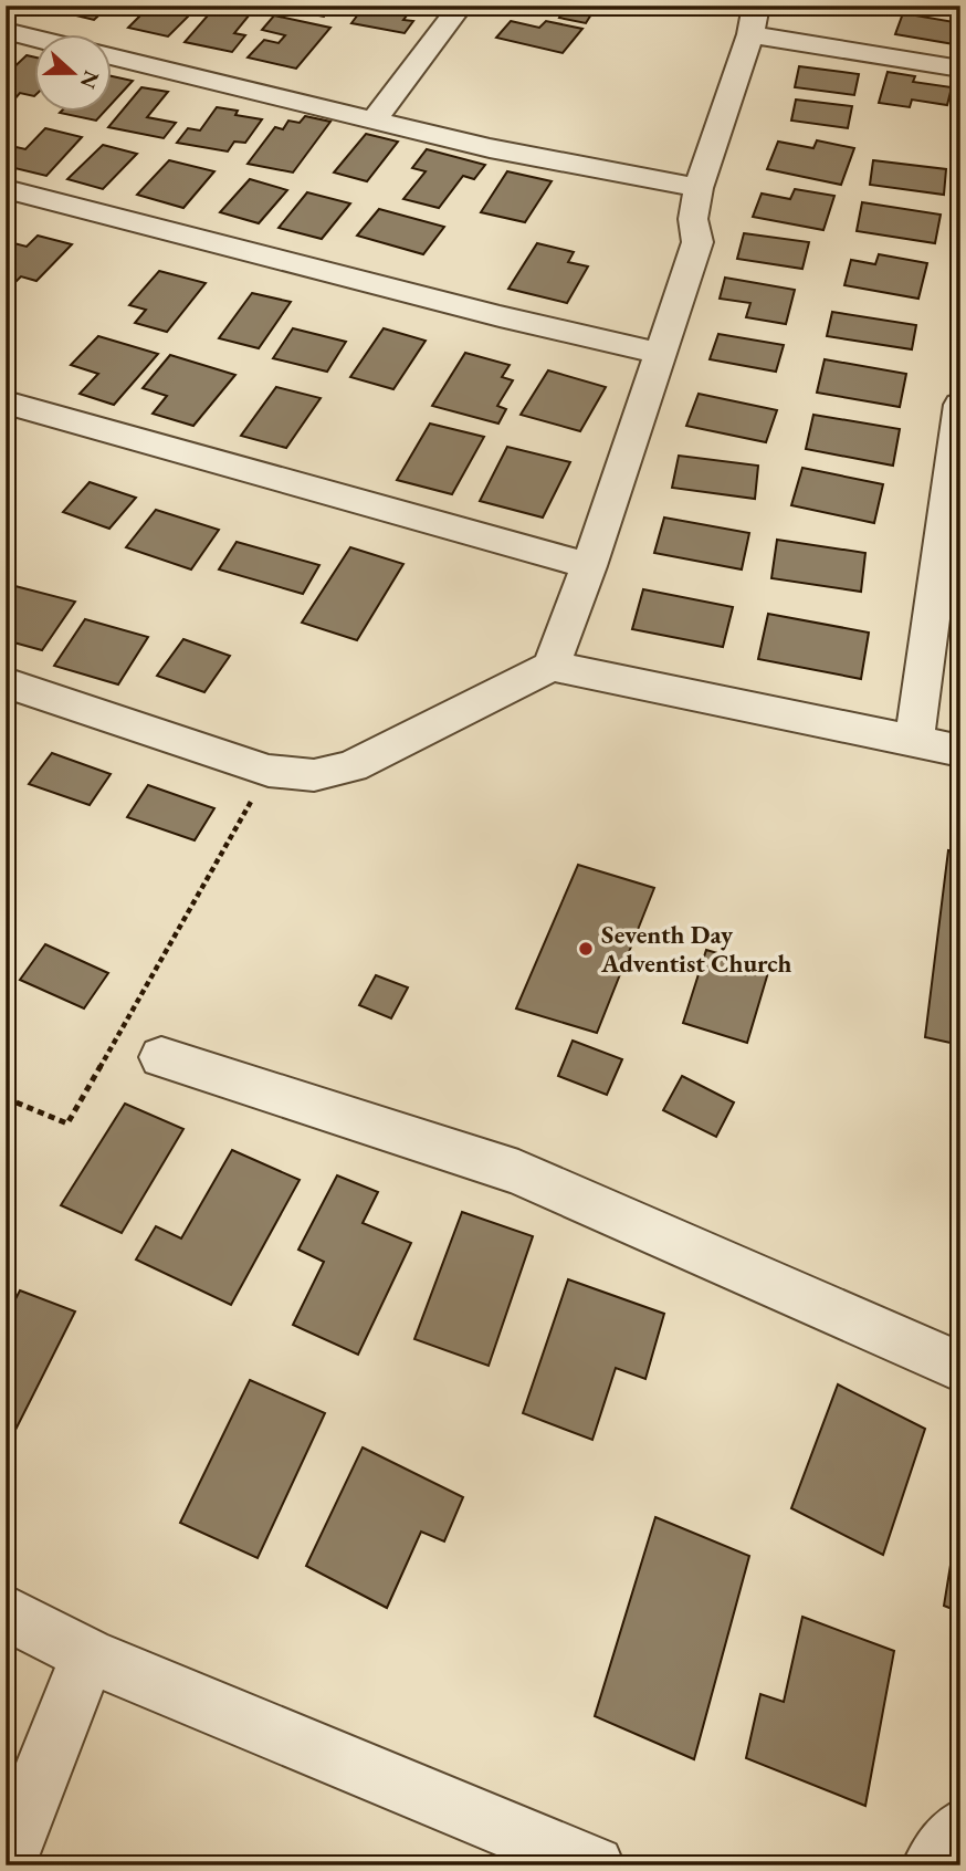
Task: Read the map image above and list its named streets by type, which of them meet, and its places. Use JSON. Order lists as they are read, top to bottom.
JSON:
{
  "places": ["Seventh Day Adventist Church"],
  "north": "right"
}
